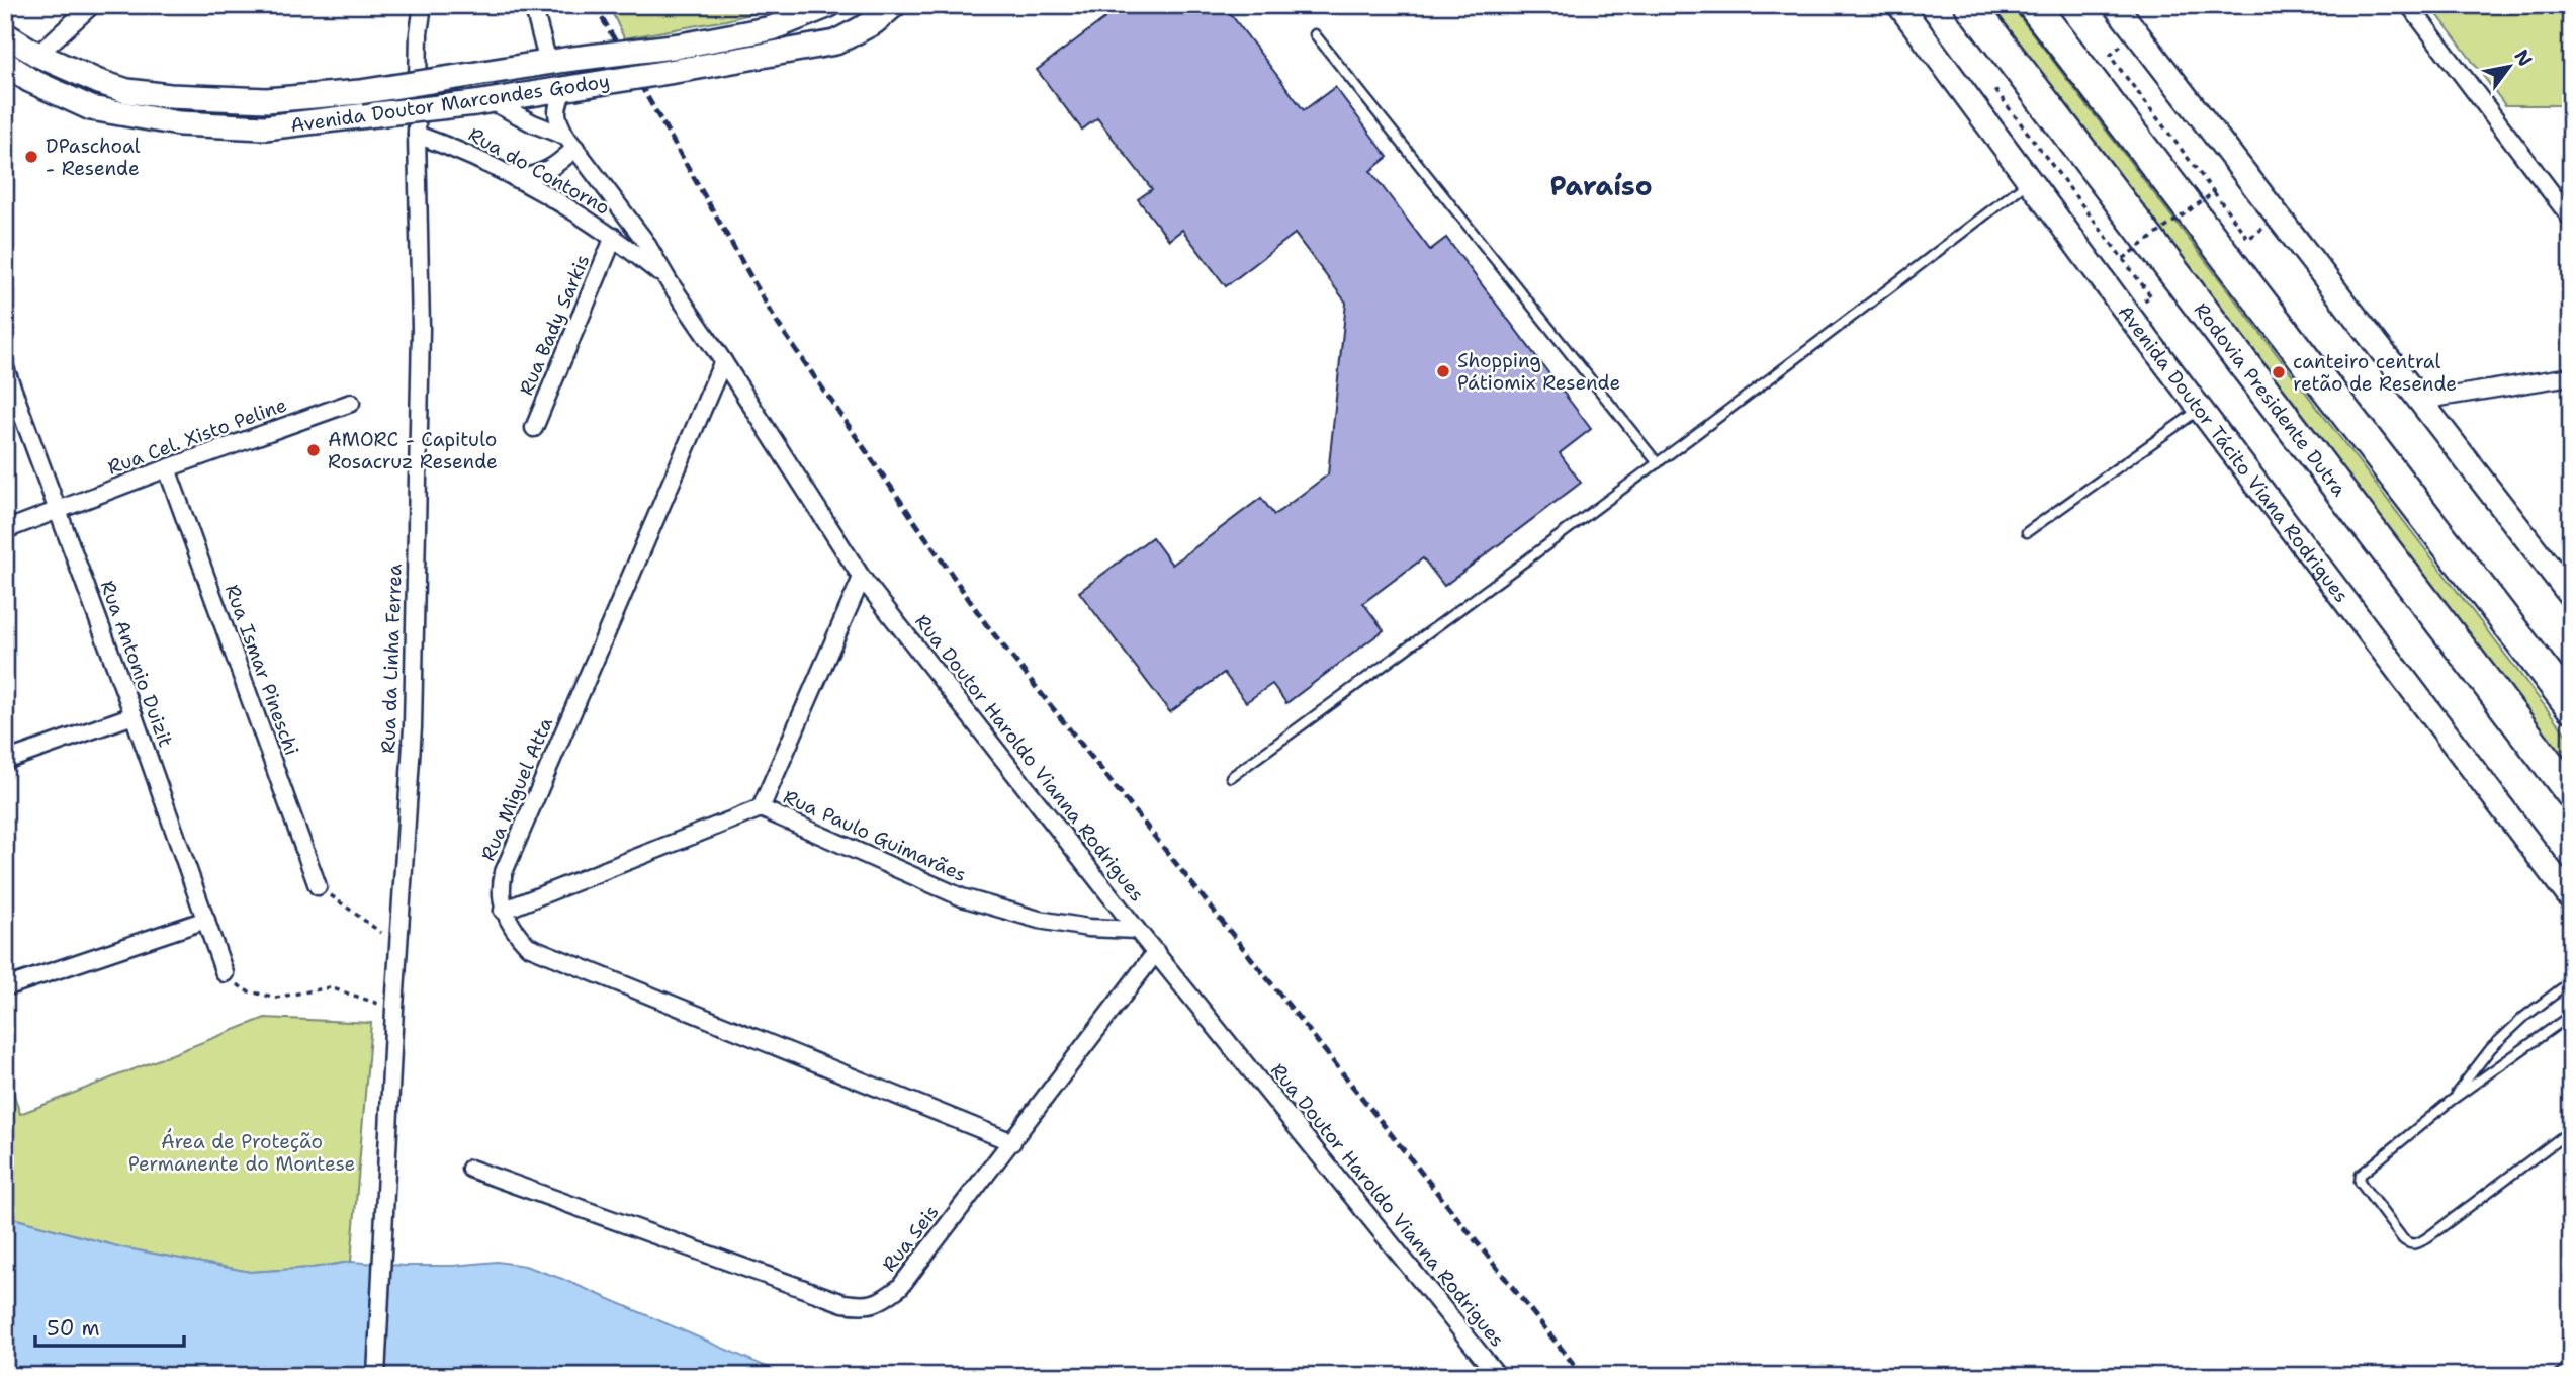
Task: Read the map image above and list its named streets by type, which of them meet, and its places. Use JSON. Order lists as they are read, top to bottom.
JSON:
{
  "streets": {
    "highway": ["Rodovia Presidente Dutra"],
    "main road": ["Avenida Doutor Marcondes Godoy", "Avenida Doutor Tácito Viana Rodrigues"],
    "street": [
      "Rua do Contorno",
      "Rua Bady Sarkis",
      "Rua Cel. Xisto Peline",
      "Rua da Linha Ferrea",
      "Rua Antonio Duizit",
      "Rua Ismar Pineschi",
      "Rua Doutor Haroldo Vianna Rodrigues",
      "Rua Miguel Atta",
      "Rua Paulo Guimarães",
      "Rua Seis"
    ]
  },
  "crossings": [
    ["Rua do Contorno", "Rua Bady Sarkis"],
    ["Rua do Contorno", "Rua da Linha Ferrea"],
    ["Rua do Contorno", "Rua Doutor Haroldo Vianna Rodrigues"],
    ["Rua Cel. Xisto Peline", "Rua Antonio Duizit"],
    ["Rua Cel. Xisto Peline", "Rua Ismar Pineschi"],
    ["Rua Doutor Haroldo Vianna Rodrigues", "Rua Miguel Atta"],
    ["Rua Doutor Haroldo Vianna Rodrigues", "Rua Paulo Guimarães"],
    ["Rua Doutor Haroldo Vianna Rodrigues", "Rua Seis"]
  ],
  "districts": ["Paraíso"],
  "parks": ["Área de Proteção Permanente do Montese"],
  "places": [
    "DPaschoal - Resende",
    "Shopping Pátiomix Resende",
    "canteiro central retão de Resende",
    "AMORC - Capitulo Rosacruz Resende"
  ],
  "scale_bar": "50 m",
  "north": "top right"
}
